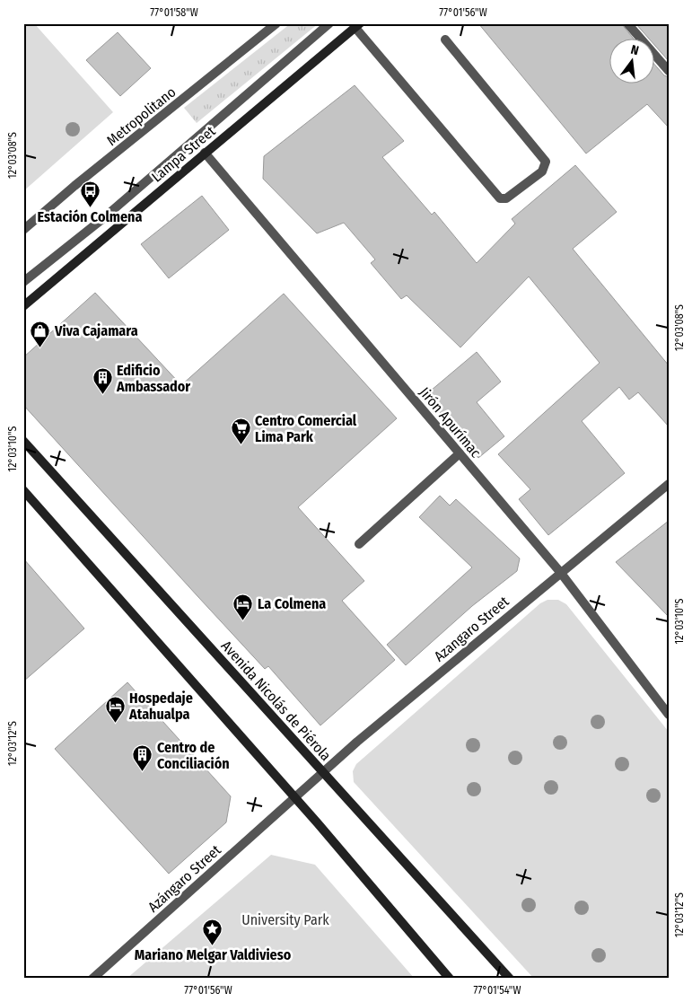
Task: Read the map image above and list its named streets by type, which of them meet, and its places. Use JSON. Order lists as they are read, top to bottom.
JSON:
{
  "streets": {
    "main road": ["Lampa Street", "Avenida Nicolás de Piérola"],
    "street": [
      "Metropolitano",
      "Jirón Apurímac",
      "Azangaro Street",
      "Azángaro Street"
    ]
  },
  "crossings": [
    ["Lampa Street", "Jirón Apurímac"],
    ["Jirón Apurímac", "Azangaro Street"],
    ["Azangaro Street", "Avenida Nicolás de Piérola"],
    ["Azangaro Street", "Azángaro Street"]
  ],
  "parks": ["University Park"],
  "places": {
    "bus stop": ["Estación Colmena"],
    "shop": ["Viva Cajamara"],
    "building": ["Edificio Ambassador", "Centro de Conciliación"],
    "supermarket": ["Centro Comercial Lima Park"],
    "hotel": ["La Colmena", "Hospedaje Atahualpa"],
    "place": ["Mariano Melgar Valdivieso"]
  },
  "north": "top",
  "coordinates": [
    "77°01'58\"W",
    "77°01'56\"W",
    "12°03'08\"S",
    "12°03'10\"S",
    "12°03'12\"S",
    "77°01'54\"W"
  ]
}
